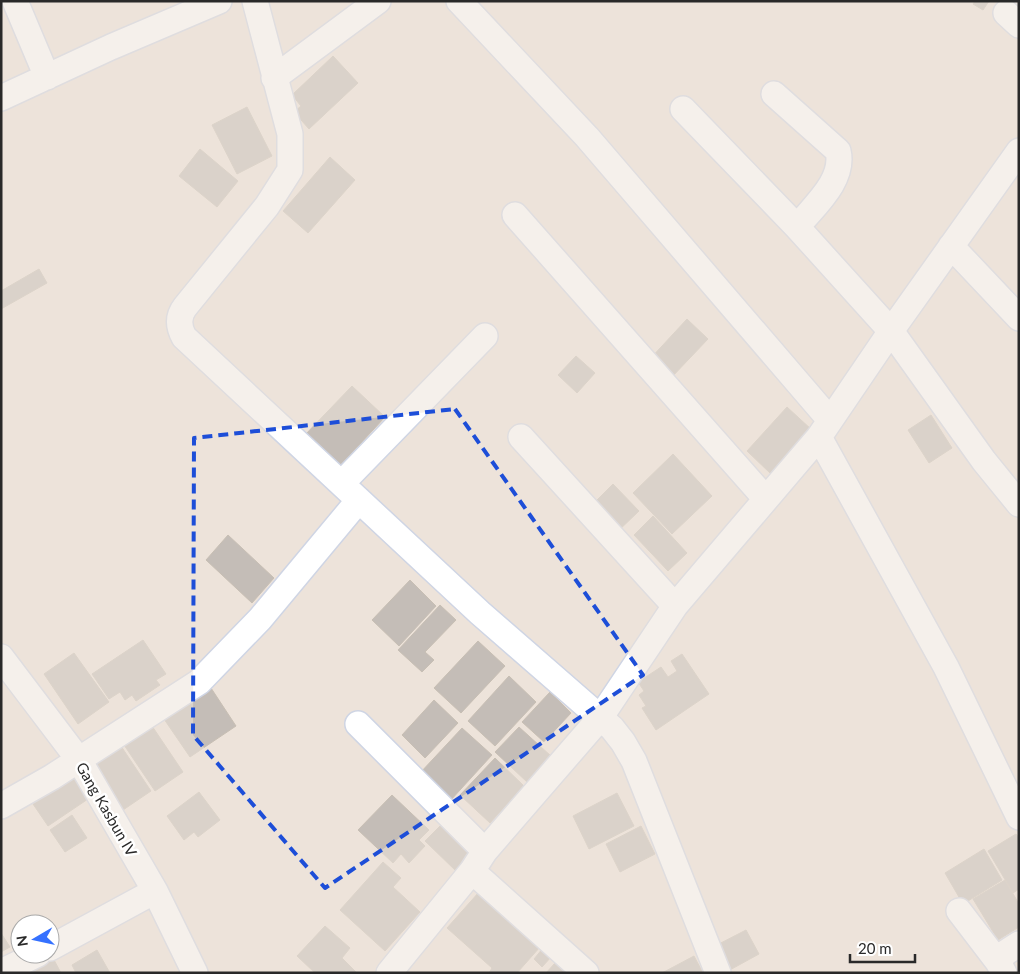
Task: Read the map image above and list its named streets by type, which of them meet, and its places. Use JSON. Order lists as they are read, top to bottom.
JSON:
{
  "streets": {
    "street": ["Gang Kasbun IV"]
  },
  "scale_bar": "20 m",
  "north": "left"
}
